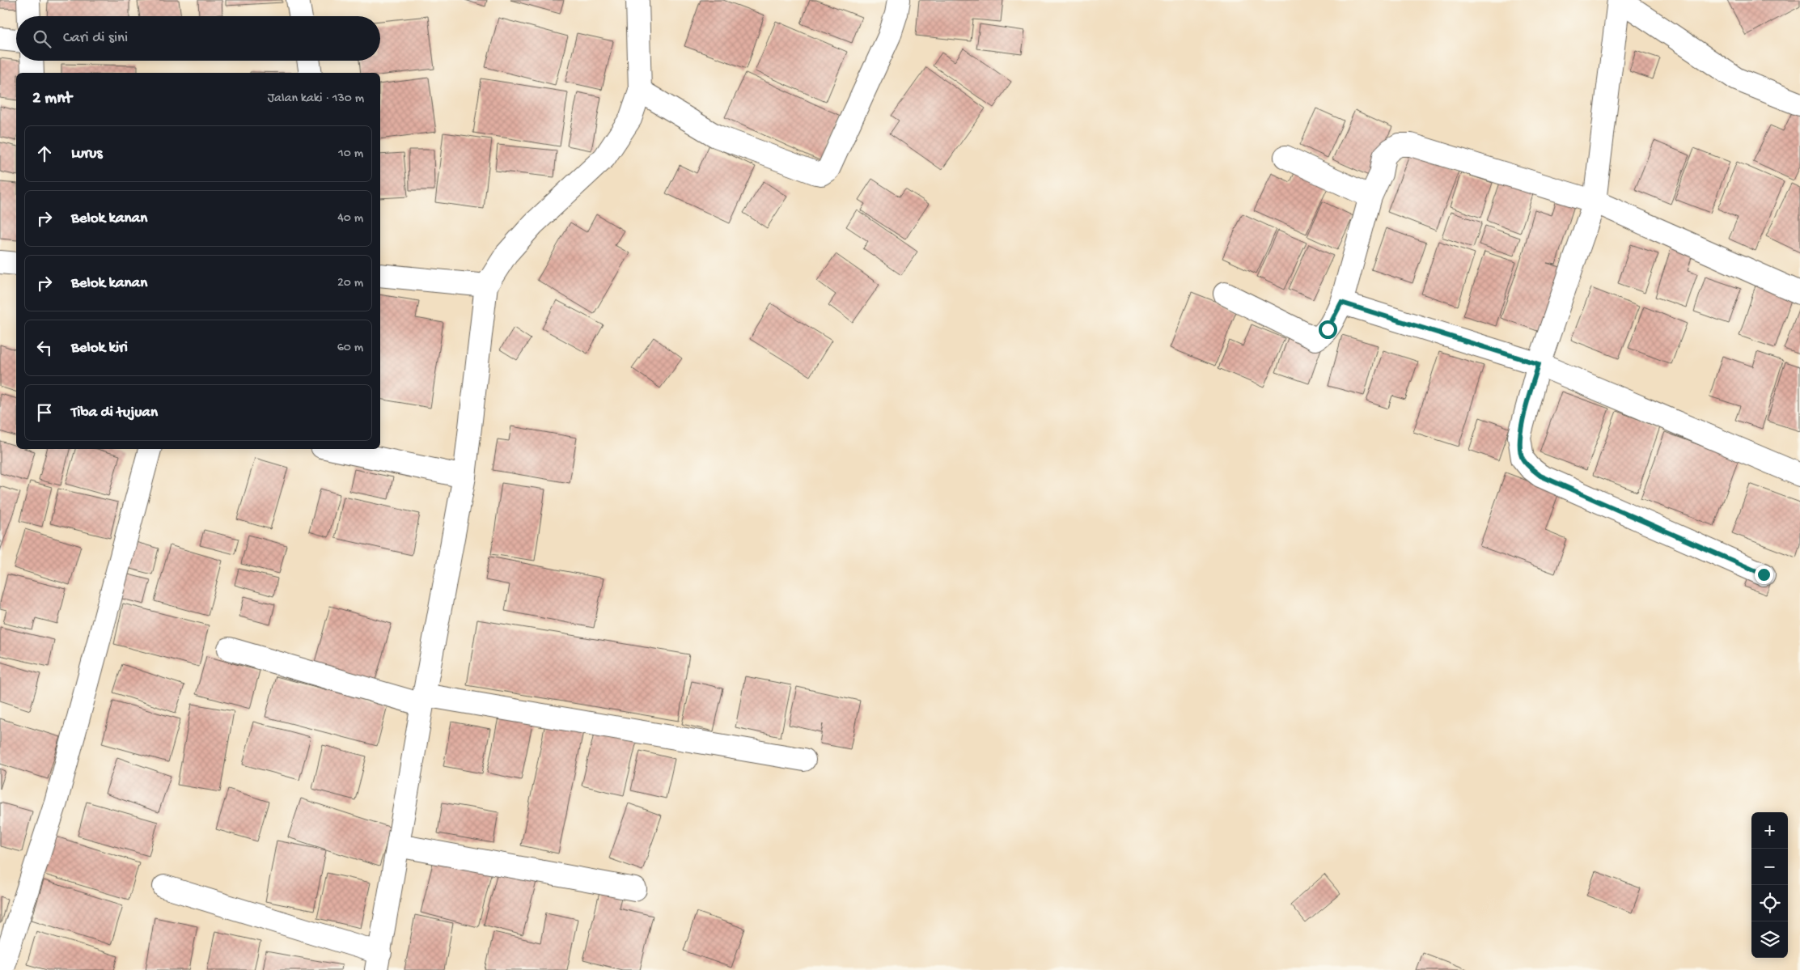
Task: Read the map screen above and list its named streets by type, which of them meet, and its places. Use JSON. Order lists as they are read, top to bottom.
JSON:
{
  "page": {
    "search": "Cari di sini",
    "heading": ["2 mnt", "Jalan kaki · 130 m"],
    "list": [
      ["Lurus", "10 m"],
      ["Belok kanan", "40 m"],
      ["Belok kanan", "20 m"],
      ["Belok kiri", "60 m"],
      "Tiba di tujuan"
    ],
    "map_buttons": ["+", "−"]
  }
}
